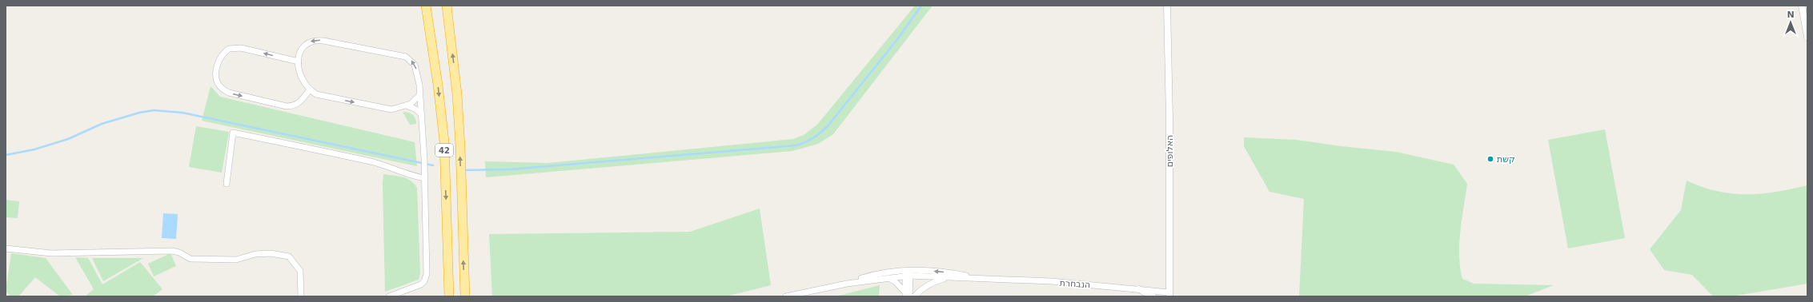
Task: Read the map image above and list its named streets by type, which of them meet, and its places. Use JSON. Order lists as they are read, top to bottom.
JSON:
{
  "streets": {
    "highway": ["42"],
    "street": ["האלופים", "הנבחרת"]
  },
  "crossings": [
    ["האלופים", "הנבחרת"]
  ],
  "places": ["קשת"],
  "north": "top"
}
